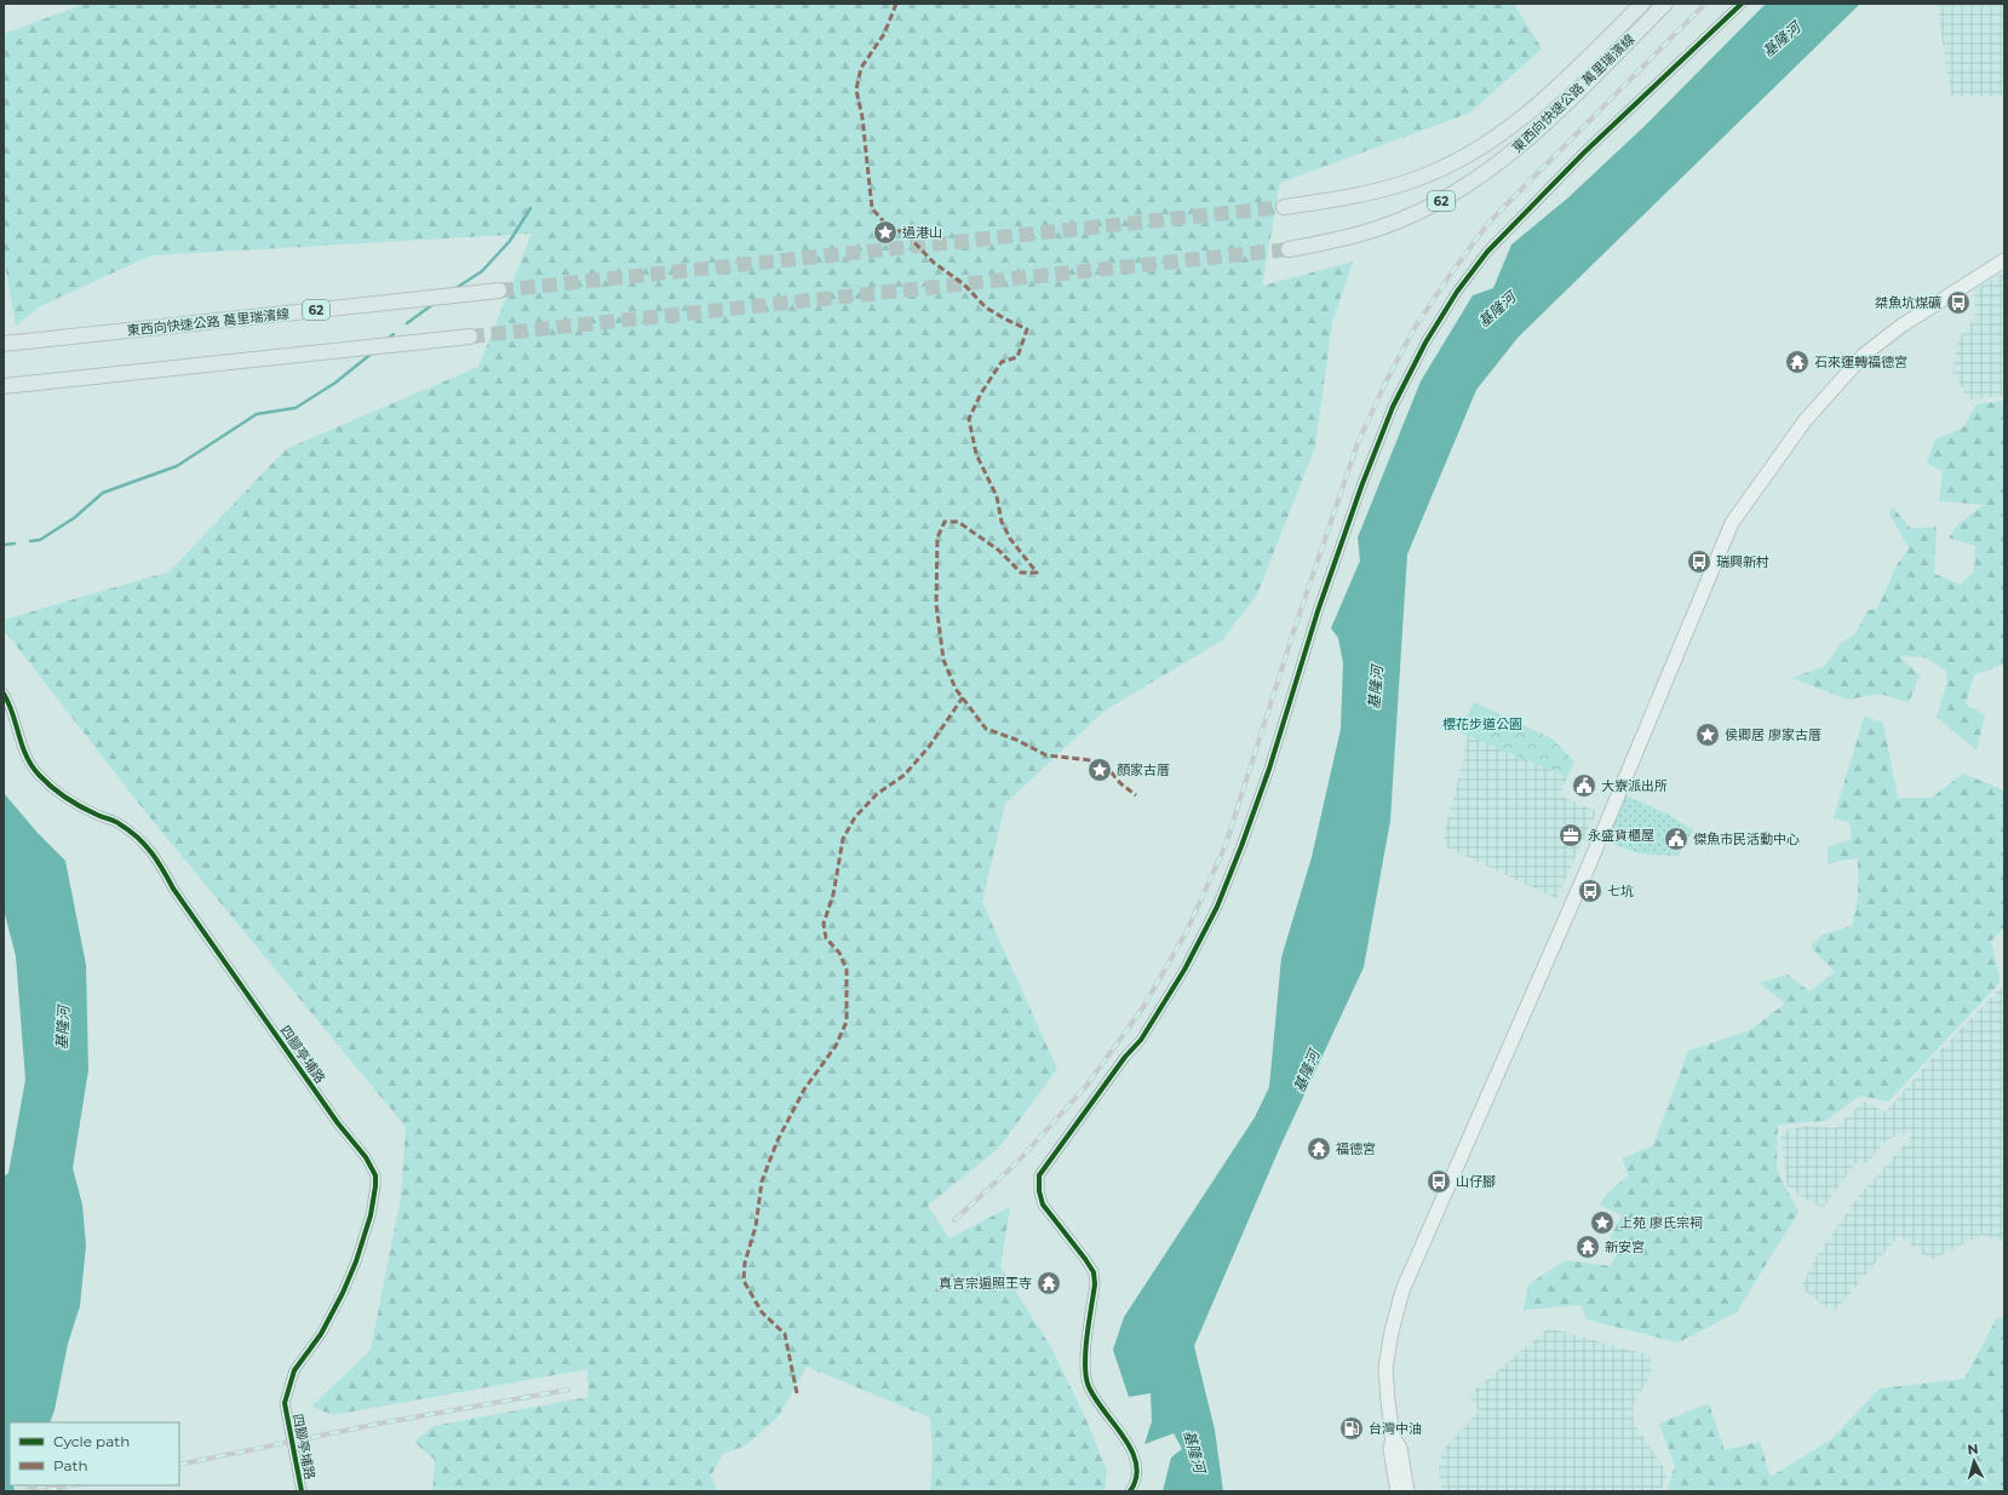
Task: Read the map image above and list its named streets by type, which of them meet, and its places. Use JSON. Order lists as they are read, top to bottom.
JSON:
{
  "streets": {
    "highway": ["東西向快速公路 萬里瑞濱線", "62"],
    "street": ["四腳亭埔路"]
  },
  "water": ["基隆河"],
  "parks": ["櫻花步道公園"],
  "places": {
    "place": [
      "過港山",
      "侯卿居 廖家古厝",
      "顏家古厝",
      "上苑 廖氏宗祠"
    ],
    "bus stop": [
      "桀魚坑煤礦",
      "瑞興新村",
      "七坑",
      "山仔腳"
    ],
    "temple": [
      "石來運轉福德宮",
      "福德宮",
      "新安宮",
      "真言宗遍照王寺"
    ],
    "public building": ["大寮派出所", "傑魚市民活動中心"],
    "office": ["永盛貨櫃屋"],
    "fuel station": ["台灣中油"]
  },
  "legend": ["Cycle path", "Path"],
  "north": "top"
}
